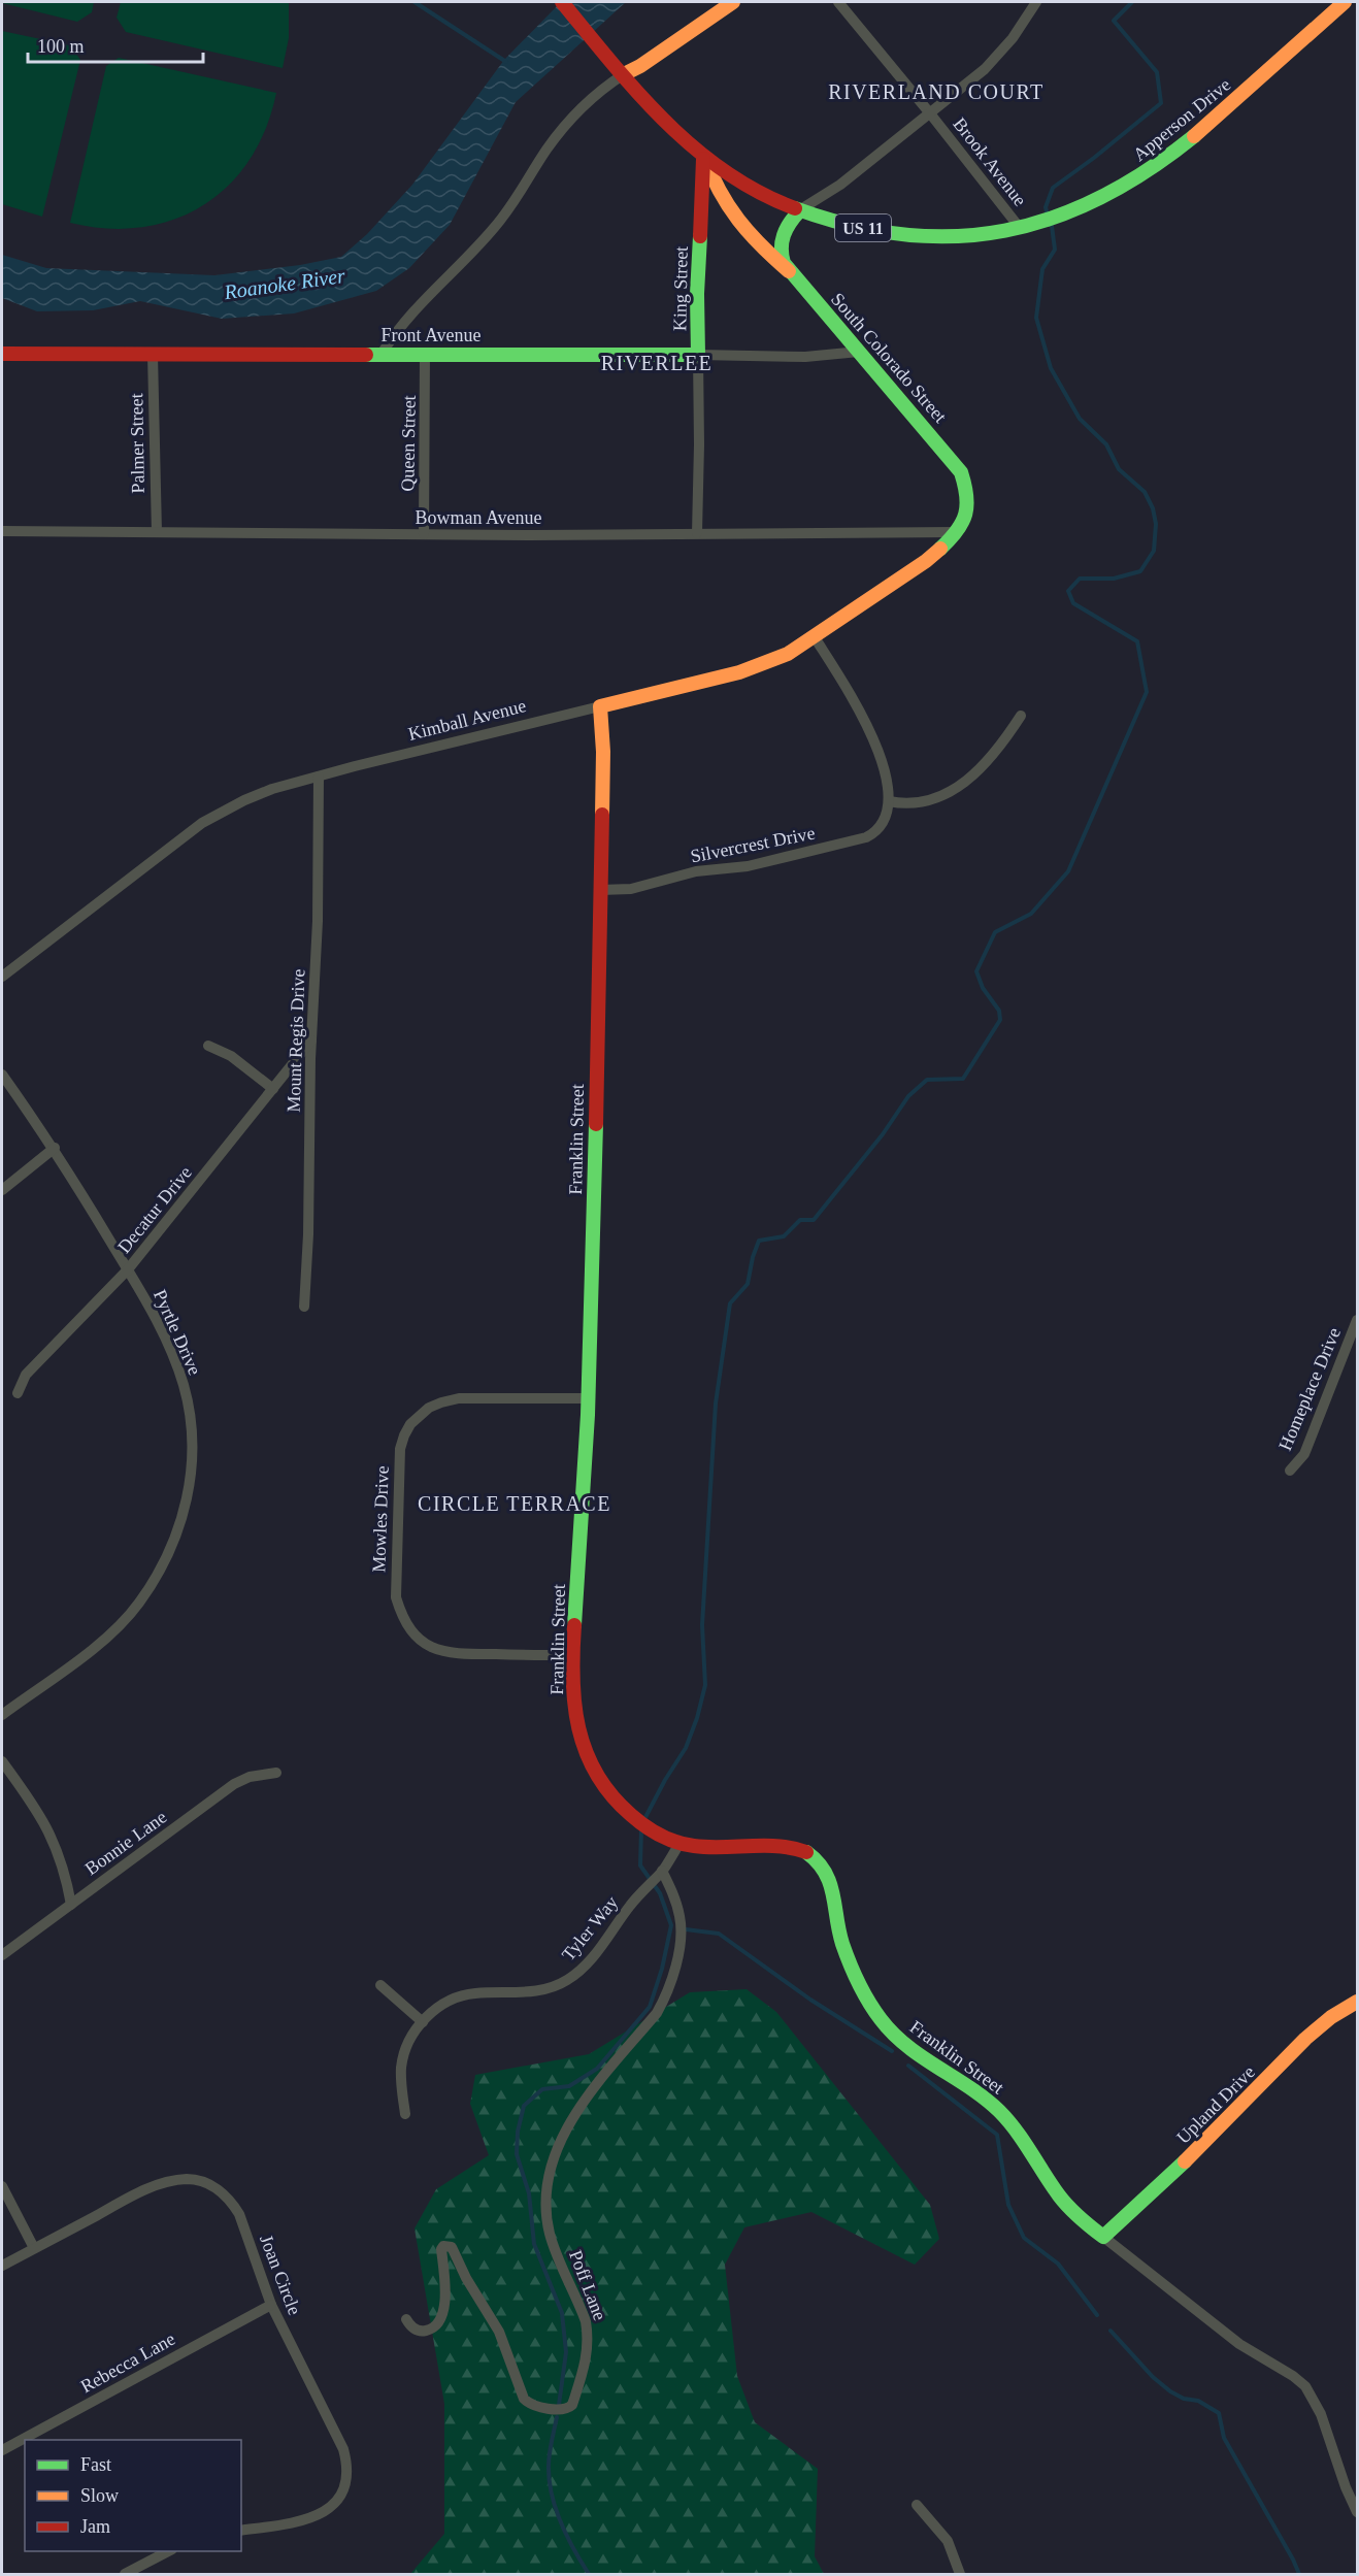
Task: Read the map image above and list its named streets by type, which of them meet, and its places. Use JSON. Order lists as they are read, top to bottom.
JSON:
{
  "streets": {
    "street": [
      "Apperson Drive",
      "Brook Avenue",
      "US 11",
      "King Street",
      "Front Avenue",
      "South Colorado Street",
      "Palmer Street",
      "Queen Street",
      "Bowman Avenue",
      "Kimball Avenue",
      "Silvercrest Drive",
      "Mount Regis Drive",
      "Franklin Street",
      "Decatur Drive",
      "Pyrtle Drive",
      "Homeplace Drive",
      "Mowles Drive",
      "Bonnie Lane",
      "Tyler Way",
      "Upland Drive",
      "Joan Circle",
      "Poff Lane",
      "Rebecca Lane"
    ]
  },
  "crossings": [
    ["Apperson Drive", "Brook Avenue"],
    ["Apperson Drive", "US 11"],
    ["Apperson Drive", "King Street"],
    ["Apperson Drive", "South Colorado Street"],
    ["US 11", "King Street"],
    ["King Street", "Front Avenue"],
    ["King Street", "Bowman Avenue"],
    ["Front Avenue", "South Colorado Street"],
    ["Front Avenue", "Palmer Street"],
    ["Front Avenue", "Queen Street"],
    ["South Colorado Street", "Bowman Avenue"],
    ["South Colorado Street", "Kimball Avenue"],
    ["Palmer Street", "Bowman Avenue"],
    ["Queen Street", "Bowman Avenue"],
    ["Bowman Avenue", "Kimball Avenue"],
    ["Kimball Avenue", "Mount Regis Drive"],
    ["Kimball Avenue", "Franklin Street"],
    ["Silvercrest Drive", "Franklin Street"],
    ["Mount Regis Drive", "Decatur Drive"],
    ["Franklin Street", "Mowles Drive"],
    ["Franklin Street", "Tyler Way"],
    ["Franklin Street", "Upland Drive"],
    ["Decatur Drive", "Pyrtle Drive"],
    ["Tyler Way", "Poff Lane"],
    ["Joan Circle", "Rebecca Lane"]
  ],
  "districts": ["RIVERLAND COURT", "RIVERLEE", "CIRCLE TERRACE"],
  "water": ["Roanoke River"],
  "legend": ["Fast", "Slow", "Jam"],
  "scale_bar": "100 m"
}
